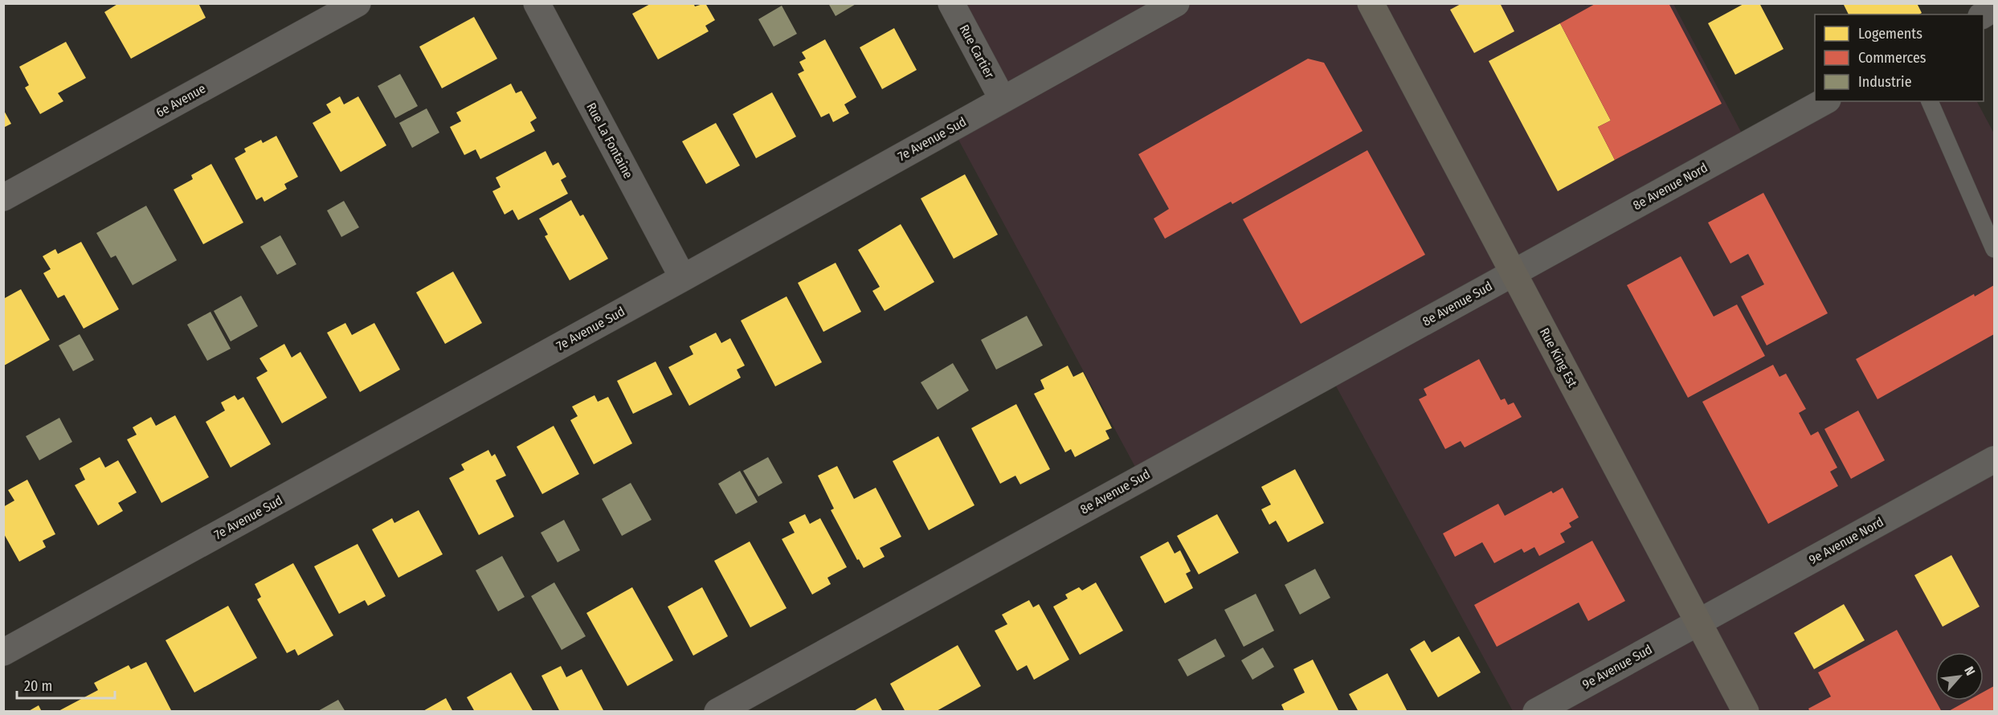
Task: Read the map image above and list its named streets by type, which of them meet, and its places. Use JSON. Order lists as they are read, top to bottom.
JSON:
{
  "streets": {
    "main road": ["Rue King Est"],
    "street": [
      "Rue Cartier",
      "6e Avenue",
      "7e Avenue Sud",
      "Rue La Fontaine",
      "8e Avenue Nord",
      "8e Avenue Sud",
      "9e Avenue Nord",
      "9e Avenue Sud"
    ]
  },
  "crossings": [
    ["Rue Cartier", "7e Avenue Sud"],
    ["7e Avenue Sud", "Rue La Fontaine"],
    ["8e Avenue Nord", "8e Avenue Sud"],
    ["8e Avenue Nord", "Rue King Est"],
    ["8e Avenue Sud", "Rue King Est"],
    ["Rue King Est", "9e Avenue Nord"],
    ["Rue King Est", "9e Avenue Sud"],
    ["9e Avenue Nord", "9e Avenue Sud"]
  ],
  "legend": ["Logements", "Commerces", "Industrie"],
  "scale_bar": "20 m",
  "north": "top right"
}
